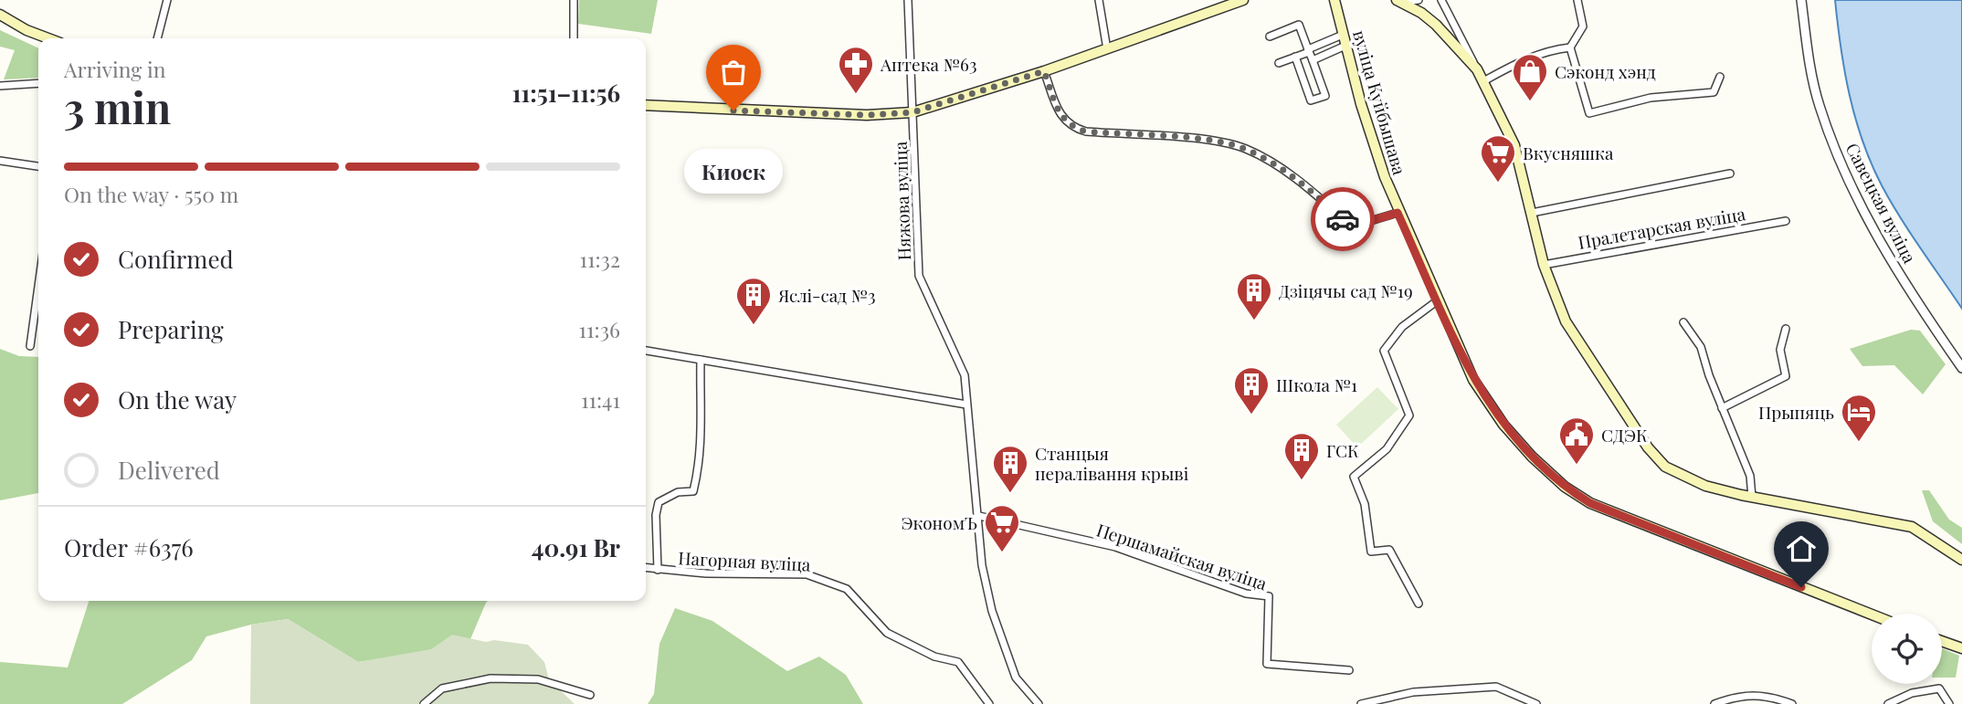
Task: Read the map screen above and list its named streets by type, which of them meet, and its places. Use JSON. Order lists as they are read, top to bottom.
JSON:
{
  "streets": {
    "main road": ["вуліца Куйбышава"],
    "street": [
      "Няжова вуліца",
      "Савецкая вуліца",
      "Пралетарская вуліца",
      "Першамайская вуліца",
      "Нагорная вуліца"
    ]
  },
  "places": {
    "pharmacy": ["Аптека №63"],
    "shop": ["Сэконд хэнд"],
    "other": ["Киоск"],
    "supermarket": ["Вкусняшка", "ЭкономЪ"],
    "building": [
      "Дзіцячы сад №19",
      "Яслі-сад №3",
      "Школа №1",
      "ГСК",
      "Станцыя пералівання крыві"
    ],
    "hotel": ["Прыпяць"],
    "public building": ["СДЭК"]
  },
  "page": {
    "heading": ["3 min", "Arriving in", "11:51–11:56"],
    "panel": ["Order #6376", "40.91 Br"],
    "bar": "On the way · 550 m",
    "bubble": "Киоск",
    "list": [
      ["Confirmed", "11:32"],
      ["Preparing", "11:36"],
      ["On the way", "11:41"],
      "Delivered"
    ]
  }
}
